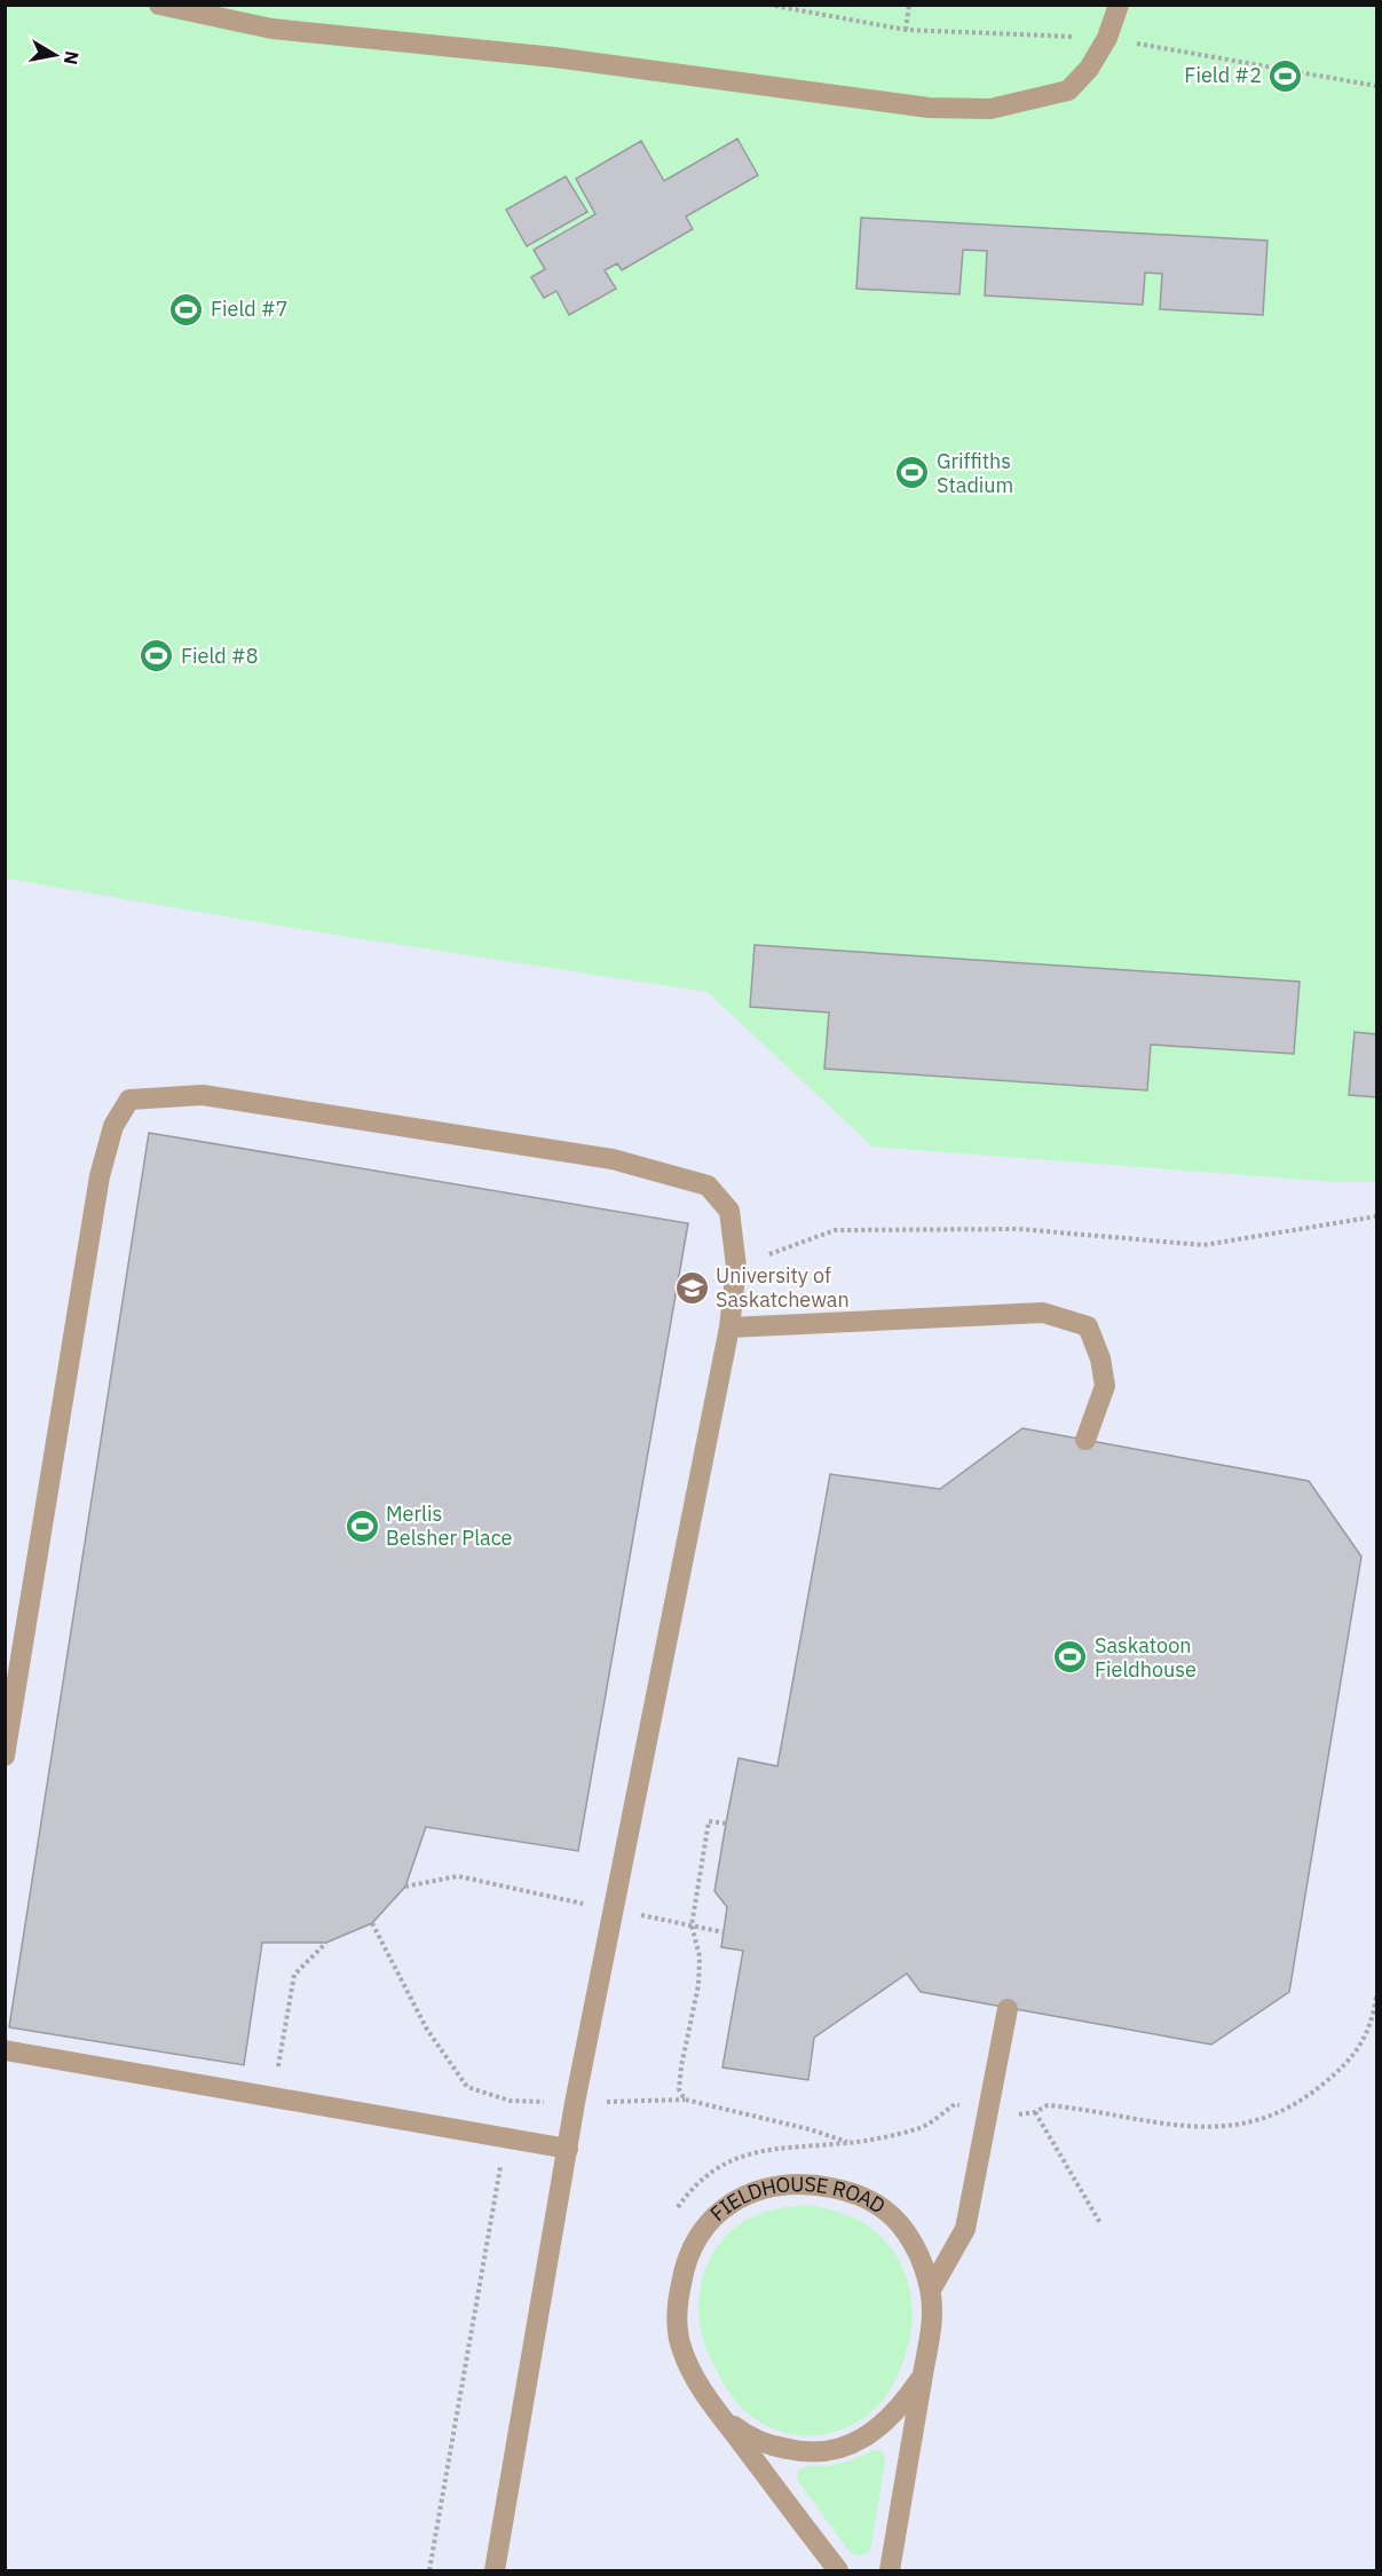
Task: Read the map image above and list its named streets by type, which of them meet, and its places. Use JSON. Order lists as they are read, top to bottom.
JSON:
{
  "streets": {
    "street": ["FIELDHOUSE ROAD"]
  },
  "places": {
    "sports": [
      "Field #2",
      "Field #7",
      "Griffiths Stadium",
      "Field #8",
      "Merlis Belsher Place",
      "Saskatoon Fieldhouse"
    ],
    "school or university": ["University of Saskatchewan"]
  },
  "north": "right"
}
